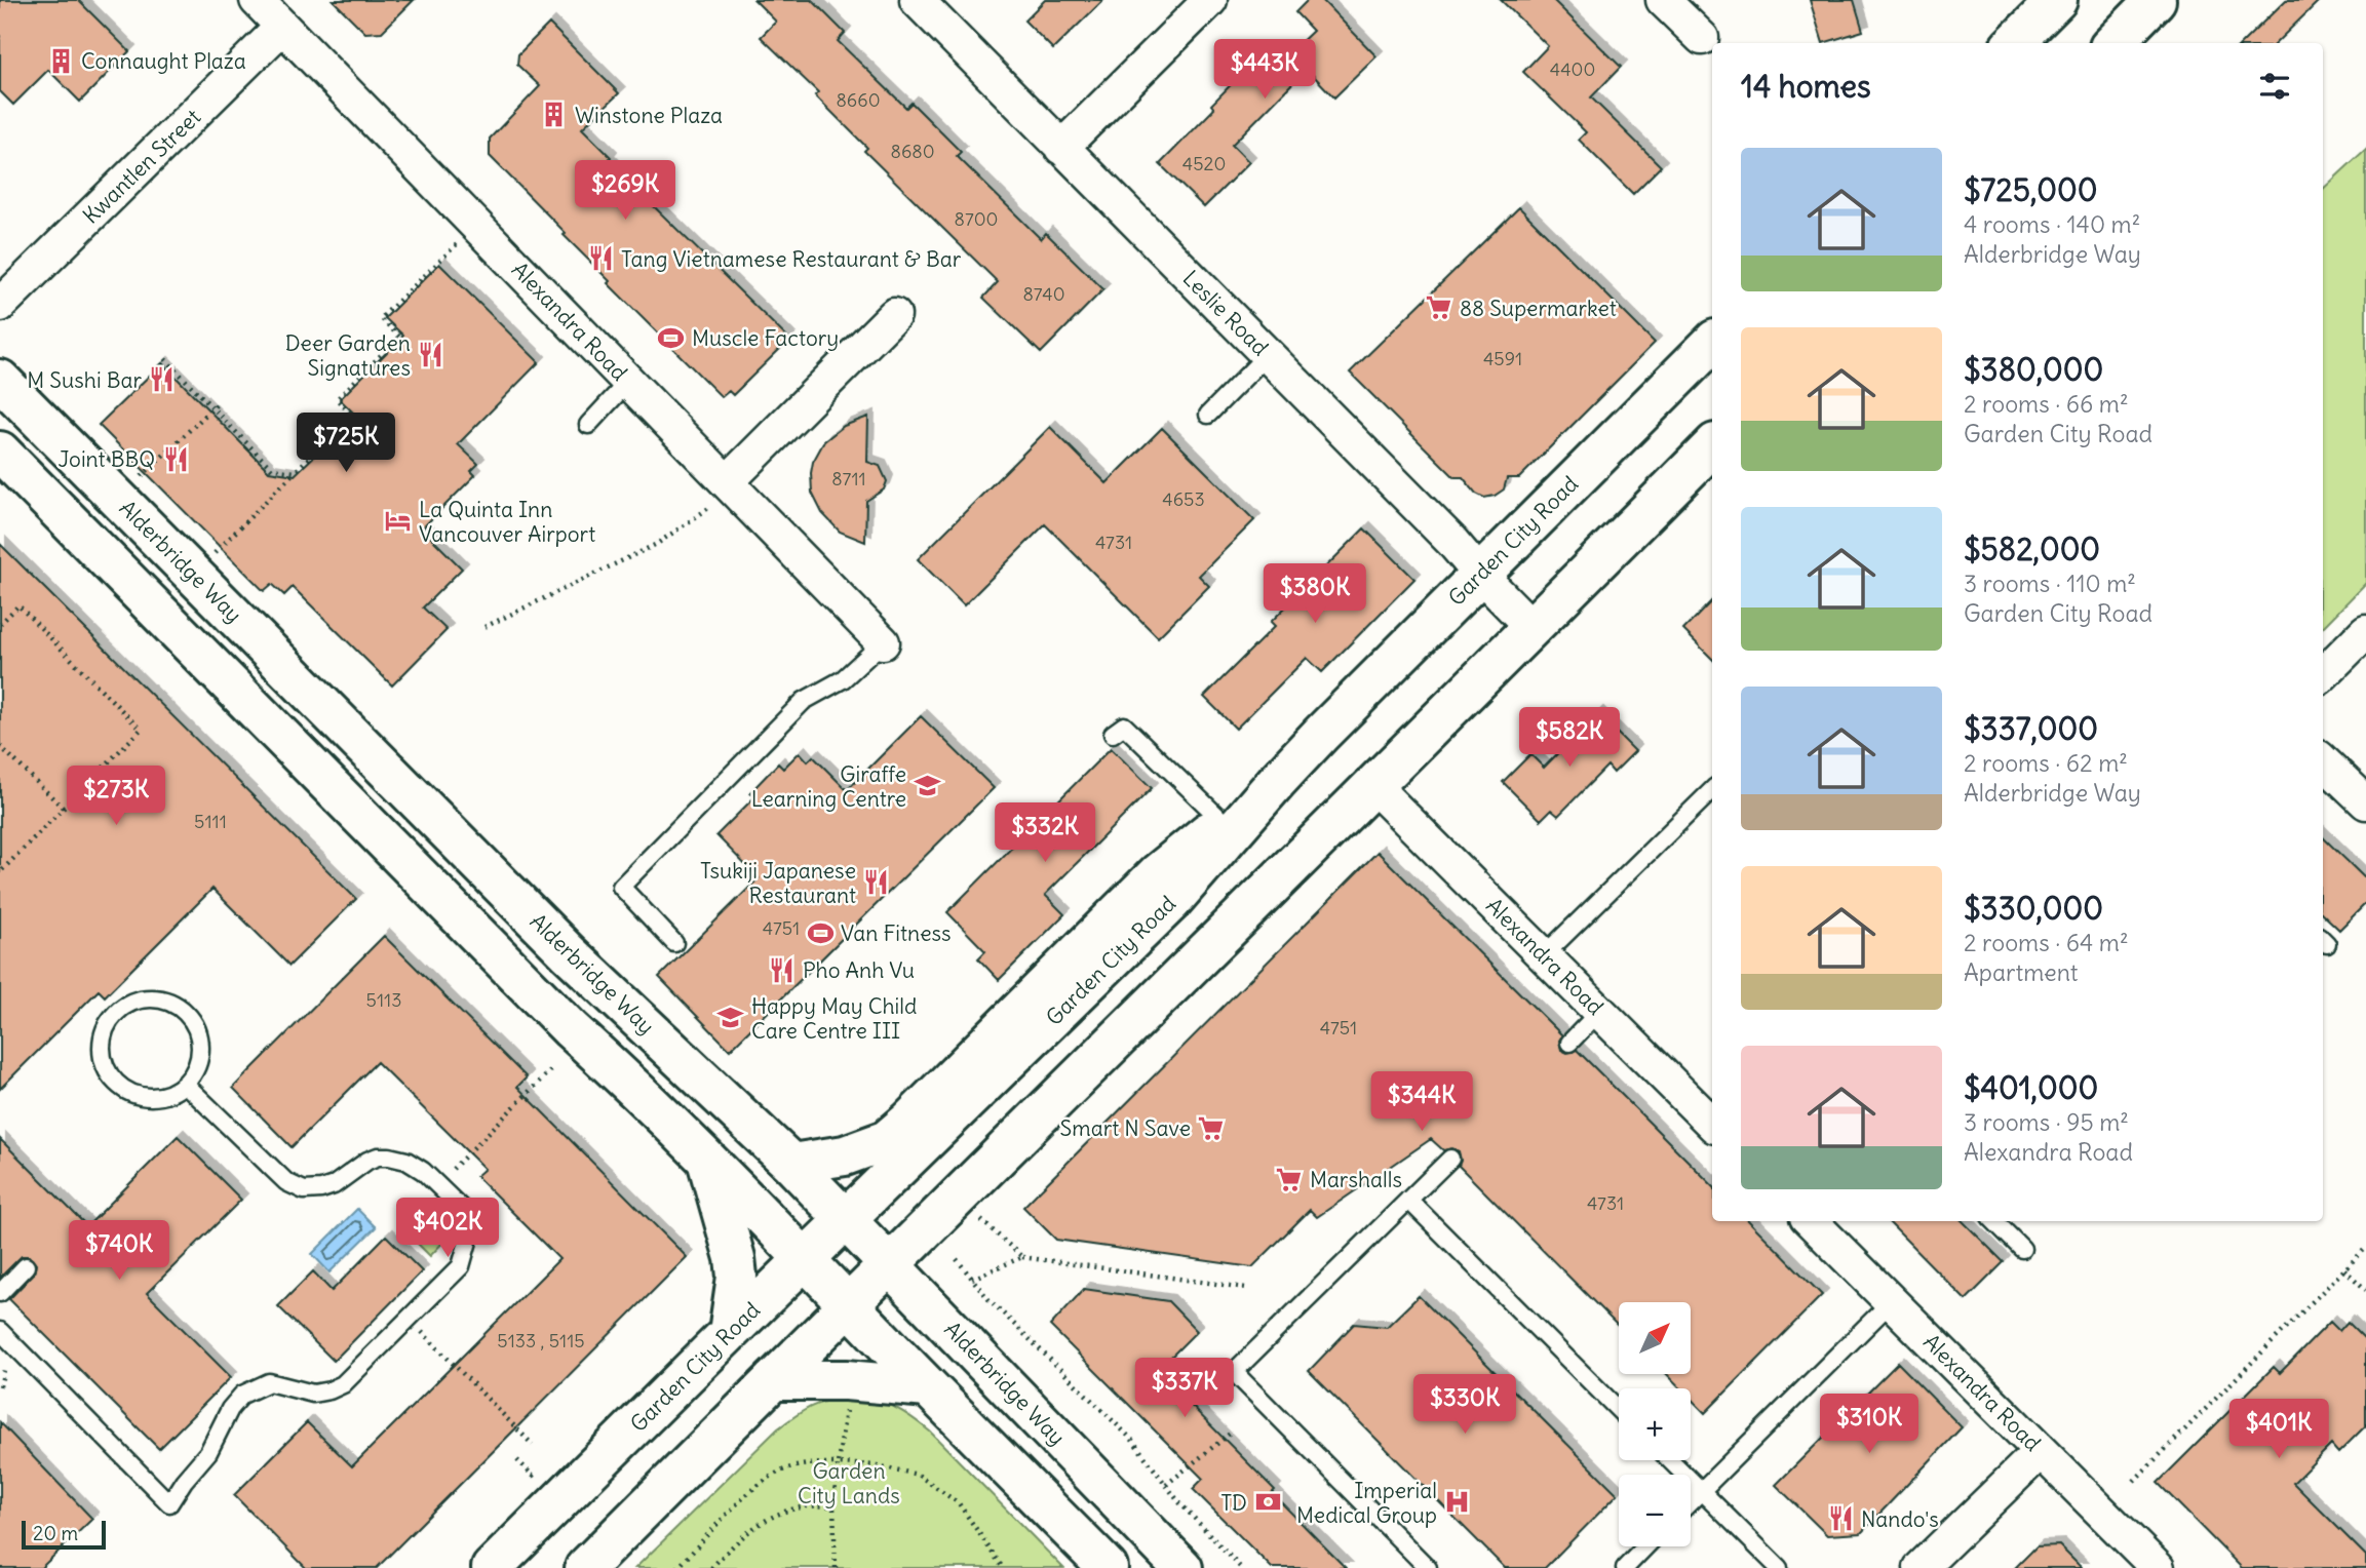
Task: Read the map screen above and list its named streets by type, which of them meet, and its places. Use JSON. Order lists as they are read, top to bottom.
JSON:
{
  "streets": {
    "main road": ["Garden City Road", "Alderbridge Way"],
    "street": ["Kwantlen Street", "Leslie Road", "Alexandra Road"]
  },
  "crossings": [
    ["Kwantlen Street", "Alexandra Road"],
    ["Leslie Road", "Garden City Road"],
    ["Garden City Road", "Alderbridge Way"]
  ],
  "parks": ["Garden City Lands"],
  "places": {
    "building": ["Connaught Plaza", "Winstone Plaza"],
    "restaurant": [
      "Tang Vietnamese Restaurant & Bar",
      "Deer Garden Signatures",
      "M Sushi Bar",
      "Joint BBQ",
      "Tsukiji Japanese Restaurant",
      "Pho Anh Vu",
      "Nando's"
    ],
    "supermarket": ["88 Supermarket", "Smart N Save", "Marshalls"],
    "sports": ["Muscle Factory", "Van Fitness"],
    "hotel": ["La Quinta Inn Vancouver Airport"],
    "school or university": ["Giraffe Learning Centre", "Happy May Child Care Centre III"],
    "bank": ["TD"],
    "hospital": ["Imperial Medical Group"]
  },
  "house_numbers": [
    "4400",
    "8660",
    "8680",
    "4520",
    "8700",
    "8740",
    "4591",
    "8711",
    "4653",
    "4731",
    "5111",
    "4751",
    "5113",
    "4751",
    "4731",
    "5133 , 5115"
  ],
  "scale_bar": "20 m",
  "north": "top right",
  "page": {
    "price": [
      "$443K",
      "$269K",
      "$725K",
      "$380K",
      "$582K",
      "$273K",
      "$332K",
      "$344K",
      "$402K",
      "$740K",
      "$337K",
      "$330K",
      "$310K",
      "$401K"
    ],
    "heading": "14 homes",
    "list": [
      {
        "name": "$725,000",
        "note": "4 rooms · 140 m² · Alderbridge Way"
      },
      {
        "name": "$380,000",
        "note": "2 rooms · 66 m² · Garden City Road"
      },
      {
        "name": "$582,000",
        "note": "3 rooms · 110 m² · Garden City Road"
      },
      {
        "name": "$337,000",
        "note": "2 rooms · 62 m² · Alderbridge Way"
      },
      {
        "name": "$330,000",
        "note": "2 rooms · 64 m² · Apartment"
      },
      {
        "name": "$401,000",
        "note": "3 rooms · 95 m² · Alexandra Road"
      }
    ],
    "map_buttons": ["+", "−"],
    "scale": "20 m"
  }
}
